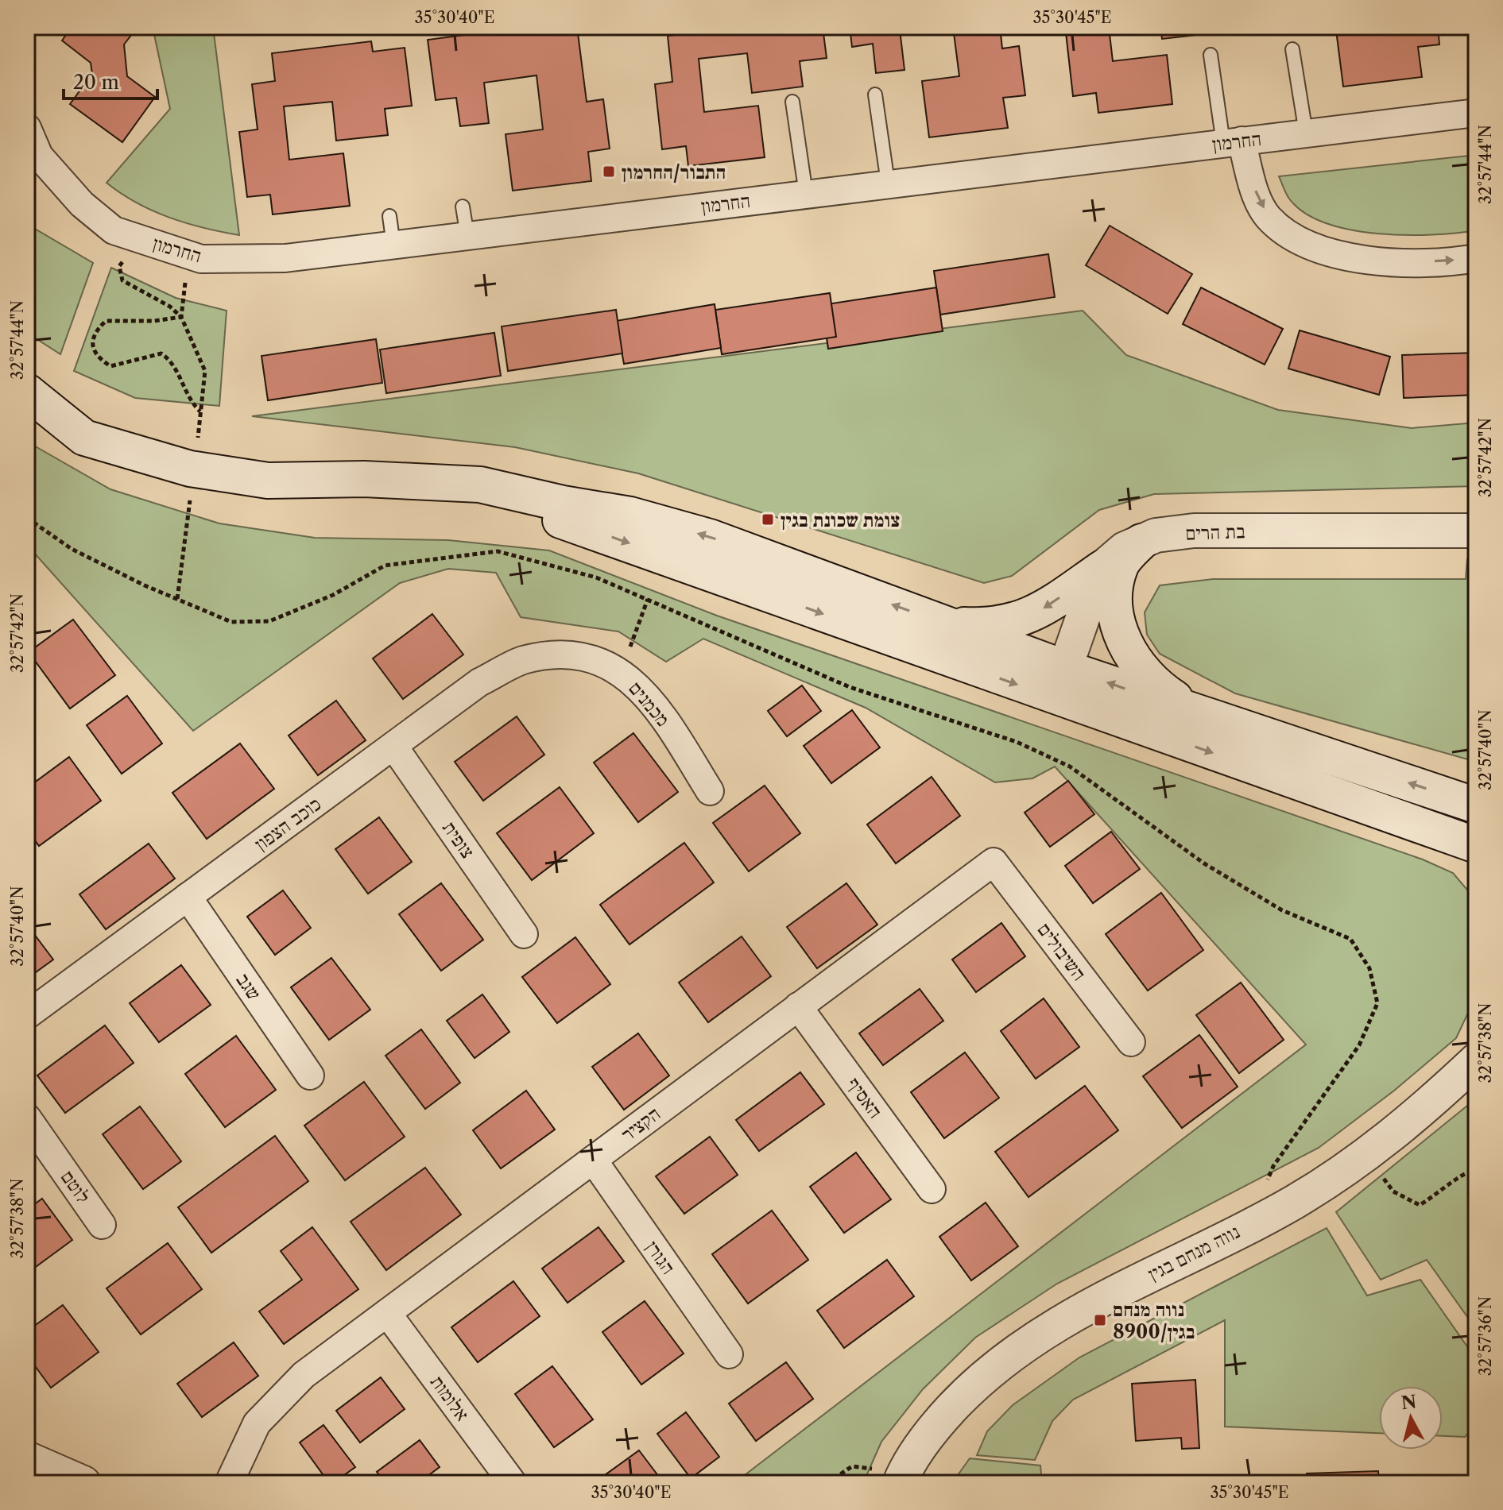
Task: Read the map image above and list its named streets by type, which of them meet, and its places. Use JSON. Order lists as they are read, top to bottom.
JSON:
{
  "streets": {
    "street": [
      "החרמון",
      "בת הרים",
      "מכמנים",
      "כוכב הצפון",
      "צופית",
      "השיבולים",
      "שגב",
      "האסיף",
      "הקציר",
      "לוטם",
      "נווה מנחם בגין",
      "הגורן",
      "אלומות"
    ]
  },
  "crossings": [
    ["מכמנים", "כוכב הצפון"],
    ["כוכב הצפון", "צופית"],
    ["כוכב הצפון", "שגב"],
    ["השיבולים", "הקציר"],
    ["האסיף", "הקציר"],
    ["הקציר", "הגורן"],
    ["הקציר", "אלומות"]
  ],
  "places": {
    "transit": ["התבור/החרמון", "צומת שכונת בגין", "נווה מנחם בגין/8900"]
  },
  "scale_bar": "20 m",
  "north": "top",
  "coordinates": [
    "35°30'40\"E",
    "35°30'45\"E",
    "32°57'44\"N",
    "32°57'42\"N",
    "32°57'40\"N",
    "32°57'38\"N",
    "32°57'36\"N"
  ]
}
